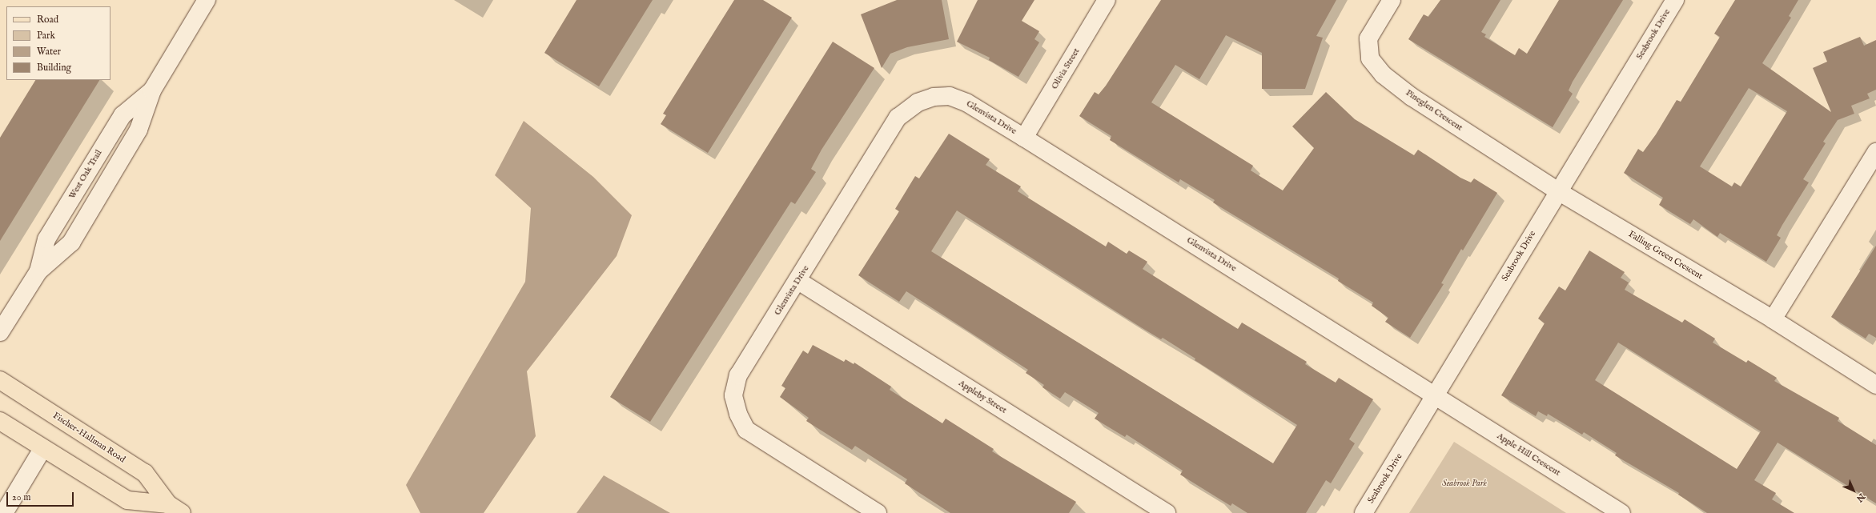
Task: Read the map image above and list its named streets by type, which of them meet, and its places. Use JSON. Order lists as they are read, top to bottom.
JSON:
{
  "streets": {
    "main road": ["Fischer-Hallman Road"],
    "street": [
      "Seabrook Drive",
      "Olivia Street",
      "Pineglen Crescent",
      "Glenvista Drive",
      "West Oak Trail",
      "Falling Green Crescent",
      "Appleby Street",
      "Apple Hill Crescent"
    ]
  },
  "crossings": [
    ["Seabrook Drive", "Pineglen Crescent"],
    ["Seabrook Drive", "Glenvista Drive"],
    ["Seabrook Drive", "Falling Green Crescent"],
    ["Seabrook Drive", "Apple Hill Crescent"],
    ["Olivia Street", "Glenvista Drive"],
    ["Pineglen Crescent", "Falling Green Crescent"],
    ["Glenvista Drive", "Appleby Street"],
    ["Glenvista Drive", "Apple Hill Crescent"]
  ],
  "parks": ["Seabrook Park"],
  "legend": [
    "Road",
    "Park",
    "Water",
    "Building"
  ],
  "scale_bar": "20 m",
  "north": "bottom right"
}
